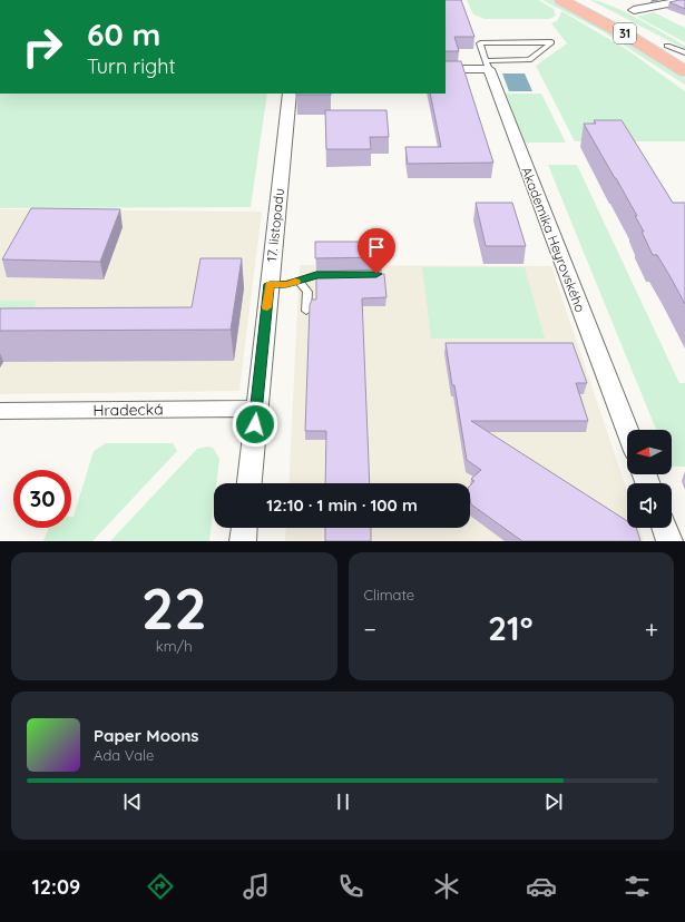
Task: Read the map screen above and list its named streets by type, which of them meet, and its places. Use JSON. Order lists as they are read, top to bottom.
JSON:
{
  "streets": {
    "main road": ["31"],
    "street": ["17. listopadu", "Akademika Heyrovského", "Hradecká"]
  },
  "crossings": [
    ["17. listopadu", "Hradecká"]
  ],
  "north": "left",
  "page": {
    "turn": ["60 m", "Turn right"],
    "limit": "30",
    "trip": "12:10 · 1 min · 100 m",
    "tile": [
      ["22", "km/h"],
      "Climate"
    ],
    "heat": ["−", "21°", "+"],
    "song": ["Paper Moons", "Ada Vale"],
    "tabs": "12:09"
  }
}
